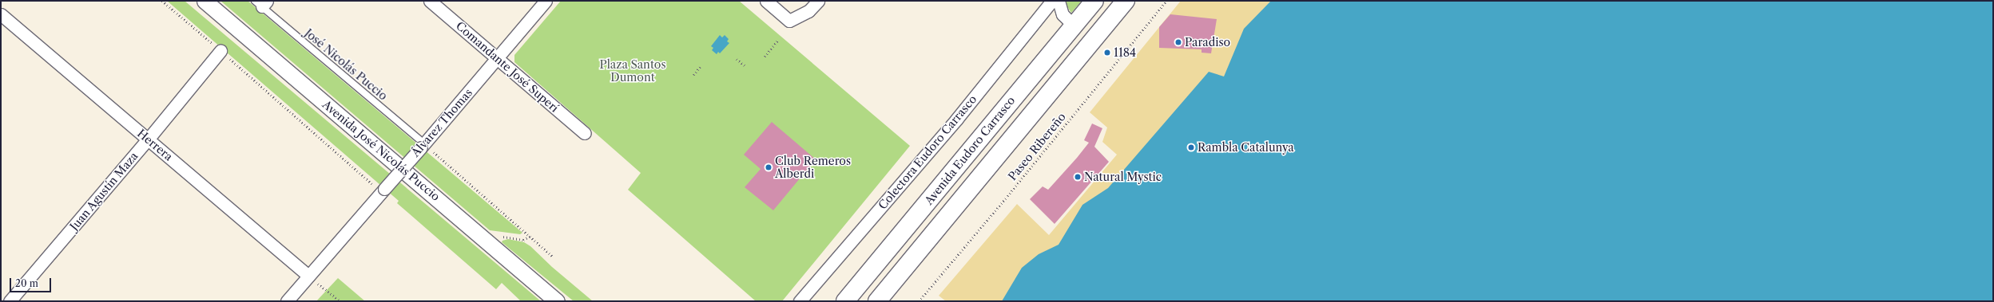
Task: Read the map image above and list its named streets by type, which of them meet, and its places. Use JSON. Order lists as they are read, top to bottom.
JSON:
{
  "streets": {
    "main road": ["Avenida Eudoro Carrasco"],
    "street": [
      "Comandante José Superí",
      "Álvarez Thomas",
      "Herrera",
      "Avenida José Nicolás Puccio",
      "Colectora Eudoro Carrasco",
      "Juan Agustín Maza"
    ],
    "lane": ["José Nicolás Puccio"],
    "path": ["Paseo Ribereño"]
  },
  "crossings": [
    ["José Nicolás Puccio", "Álvarez Thomas"],
    ["Comandante José Superí", "Álvarez Thomas"],
    ["Álvarez Thomas", "Herrera"],
    ["Herrera", "Juan Agustín Maza"]
  ],
  "parks": ["Plaza Santos Dumont"],
  "places": [
    "Paradiso",
    "1184",
    "Rambla Catalunya",
    "Club Remeros Alberdi",
    "Natural Mystic"
  ],
  "scale_bar": "20 m"
}
